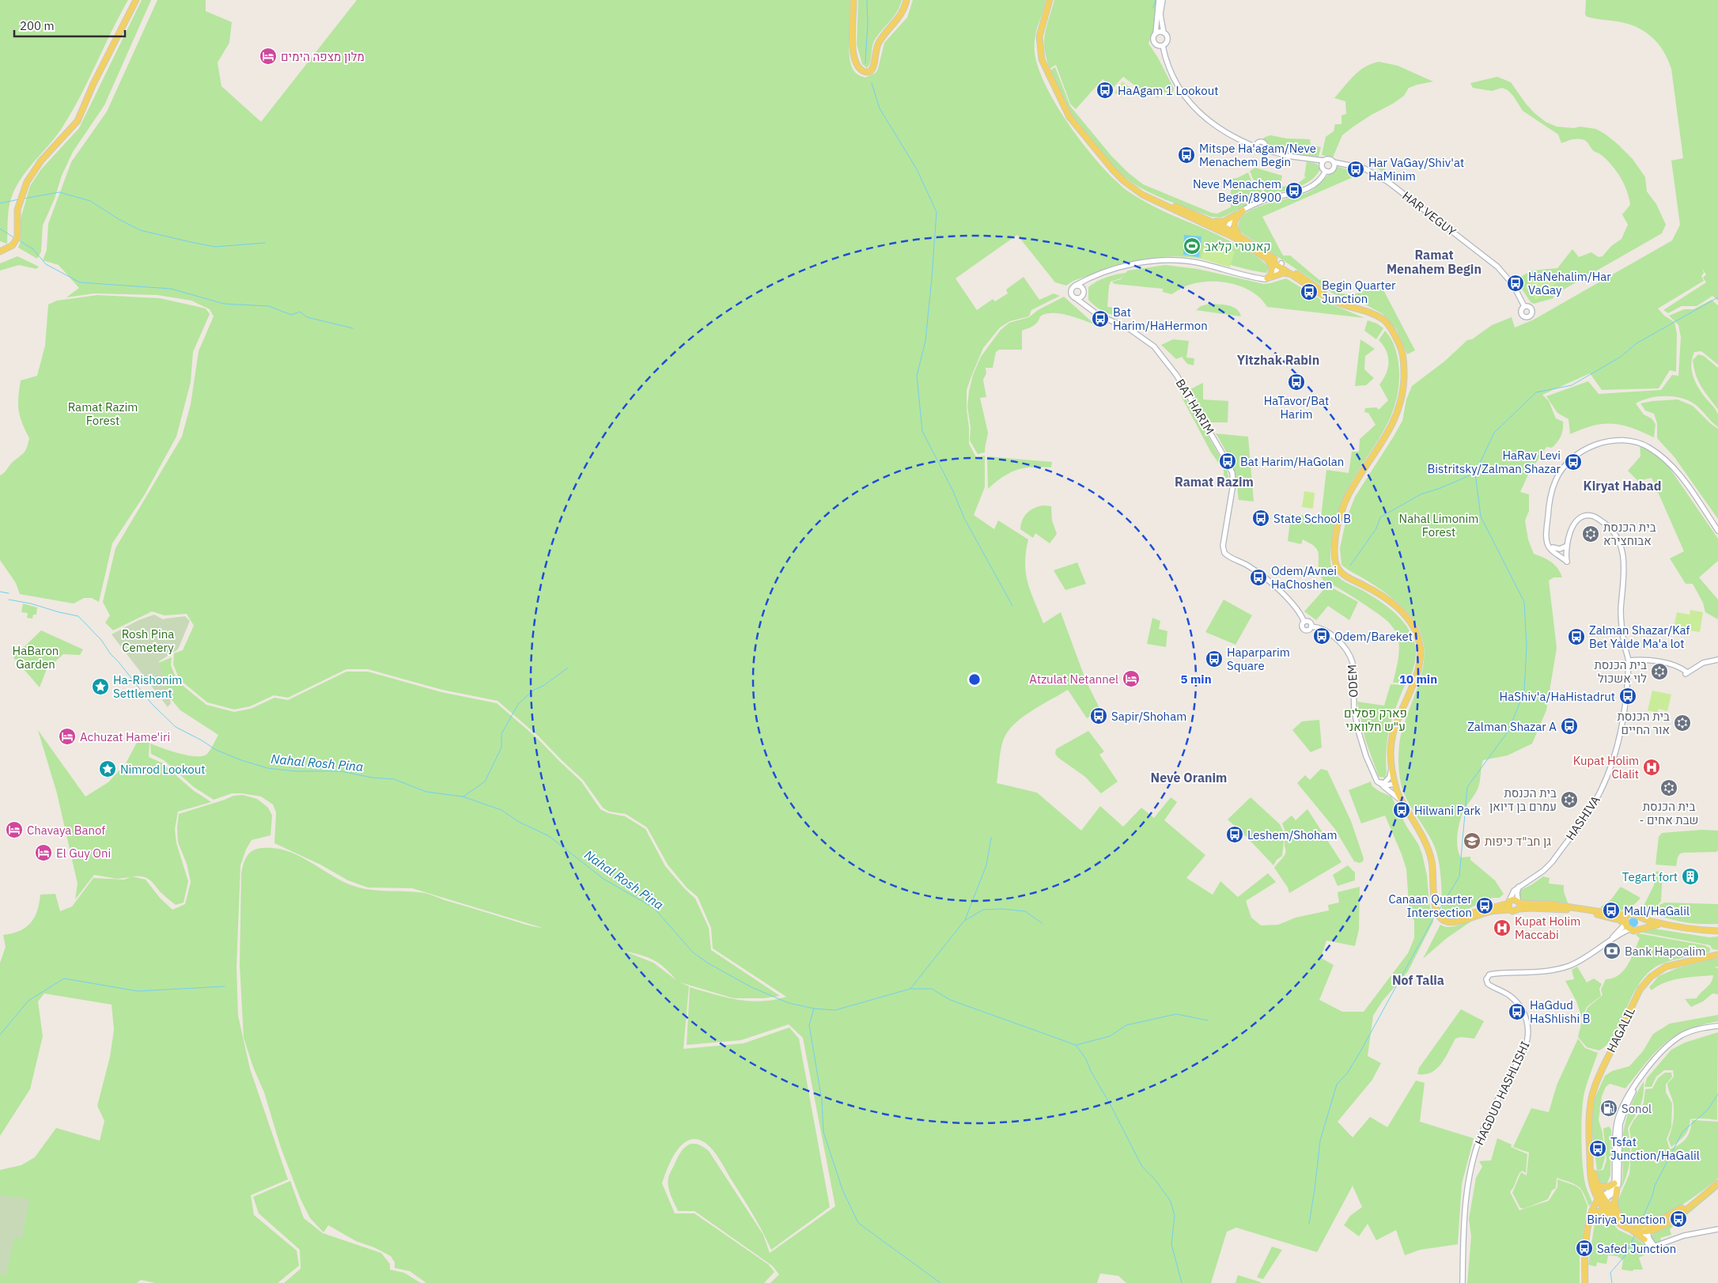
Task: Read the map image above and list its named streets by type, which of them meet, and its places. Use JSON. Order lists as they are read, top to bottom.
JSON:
{
  "streets": {
    "main road": ["HAGALIL"],
    "street": [
      "HAR VEGUY",
      "BAT HARIM",
      "ODEM",
      "HASHIVA",
      "HAGDUD HASHLISHI"
    ]
  },
  "crossings": [
    ["BAT HARIM", "ODEM"]
  ],
  "districts": [
    "Ramat Menahem Begin",
    "Yitzhak Rabin",
    "Ramat Razim",
    "Kiryat Habad",
    "Neve Oranim",
    "Nof Talia"
  ],
  "water": ["Nahal Rosh Pina"],
  "parks": [
    "Ramat Razim Forest",
    "Nahal Limonim Forest",
    "Rosh Pina Cemetery",
    "HaBaron Garden",
    "פארק פסלים ע\"ש חלוואני"
  ],
  "places": {
    "hotel": [
      "מלון מצפה הימים",
      "Atzulat Netannel",
      "Achuzat Hame'iri",
      "Chavaya Banof",
      "El Guy Oni"
    ],
    "bus stop": [
      "HaAgam 1 Lookout",
      "Mitspe Ha'agam/Neve Menachem Begin",
      "Har VaGay/Shiv'at HaMinim",
      "Neve Menachem Begin/8900",
      "HaNehalim/Har VaGay",
      "Begin Quarter Junction",
      "Bat Harim/HaHermon",
      "HaTavor/Bat Harim",
      "Bat Harim/HaGolan",
      "HaRav Levi Bistritsky/Zalman Shazar",
      "State School B",
      "Odem/Avnei HaChoshen",
      "Odem/Bareket",
      "Zalman Shazar/Kaf Bet Yalde Ma'a lot",
      "Haparparim Square",
      "HaShiv'a/HaHistadrut",
      "Sapir/Shoham",
      "Zalman Shazar A",
      "Hilwani Park",
      "Leshem/Shoham",
      "Canaan Quarter Intersection",
      "Mall/HaGalil",
      "HaGdud HaShlishi B",
      "Tsfat Junction/HaGalil",
      "Biriya Junction",
      "Safed Junction"
    ],
    "sports": ["קאנטרי קלאב"],
    "synagogue": [
      "בית הכנסת אבוחצירא",
      "בית הכנסת לוי אשכול",
      "בית הכנסת אור החיים",
      "בית הכנסת - שבת אחים",
      "בית הכנסת עמרם בן דיואן"
    ],
    "place": ["Ha-Rishonim Settlement", "Nimrod Lookout"],
    "hospital": ["Kupat Holim Clalit", "Kupat Holim Maccabi"],
    "school or university": ["גן חב\"ד כיפות"],
    "building": ["Tegart fort"],
    "bank": ["Bank Hapoalim"],
    "fuel station": ["Sonol"]
  },
  "scale_bar": "200 m",
  "rings": ["5 min", "10 min"]
}
